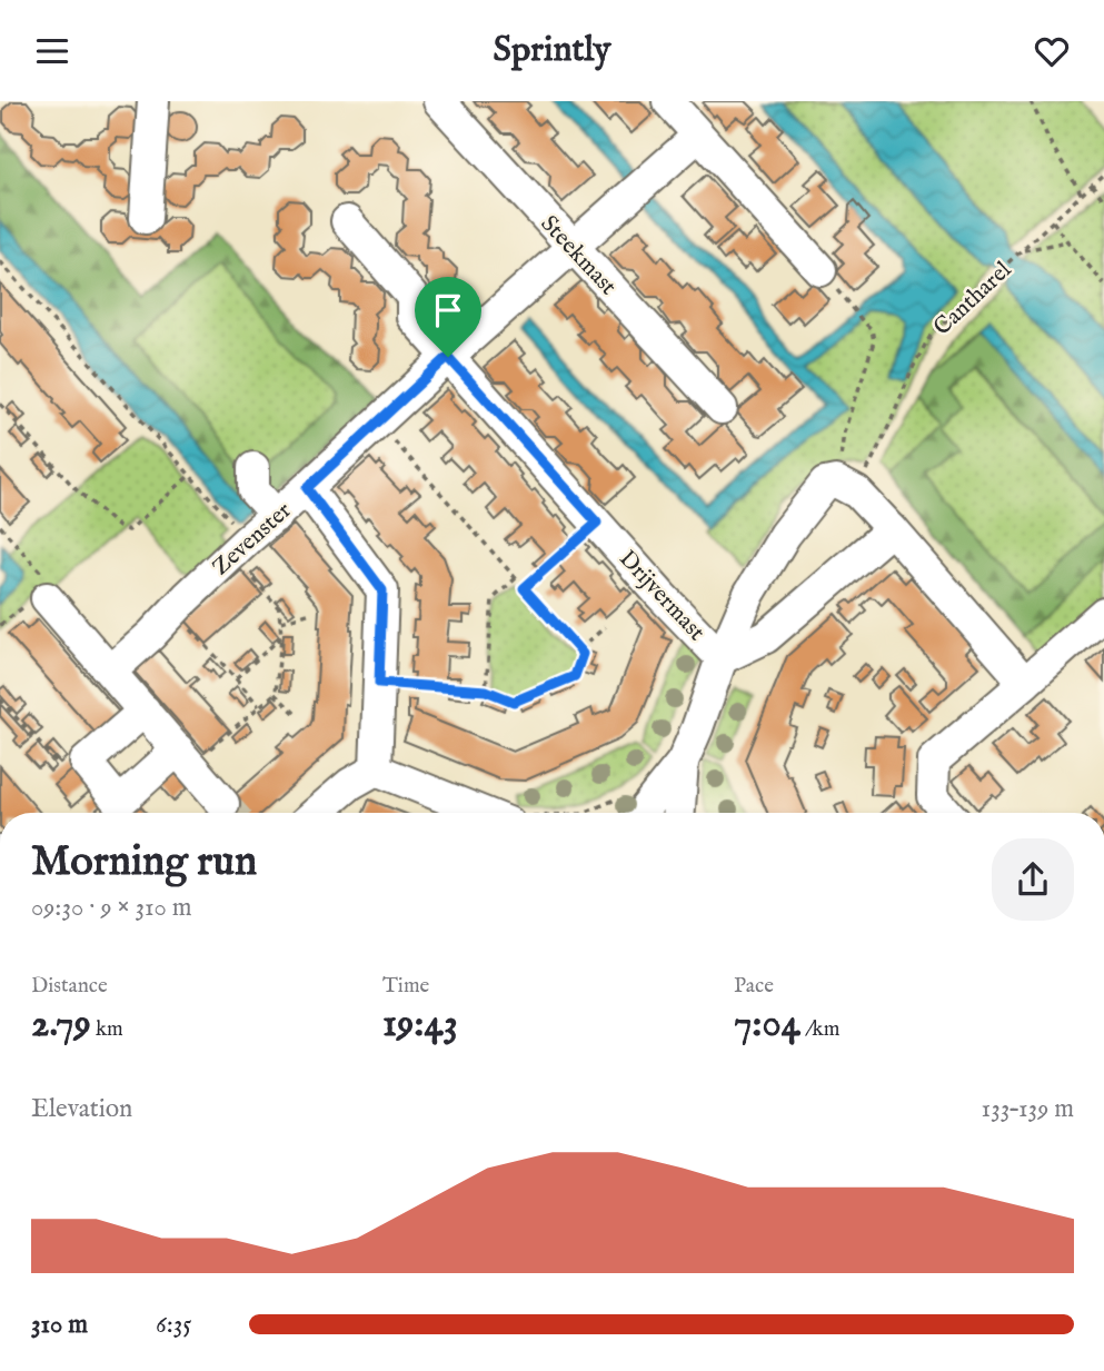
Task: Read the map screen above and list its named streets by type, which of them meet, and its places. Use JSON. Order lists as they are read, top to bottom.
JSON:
{
  "streets": {
    "street": ["Steekmast", "Zevenster", "Drijvermast"],
    "path": ["Cantharel"]
  },
  "page": {
    "header": "Sprintly",
    "heading": ["Morning run", "09:30 · 9 × 310 m"],
    "stats": [
      ["Distance", "2.79 km"],
      ["Time", "19:43"],
      ["Pace", "7:04 /km"]
    ],
    "chart": ["Elevation", "133–139 m"],
    "list": [
      {
        "name": "310 m",
        "note": "6:35"
      }
    ]
  }
}
